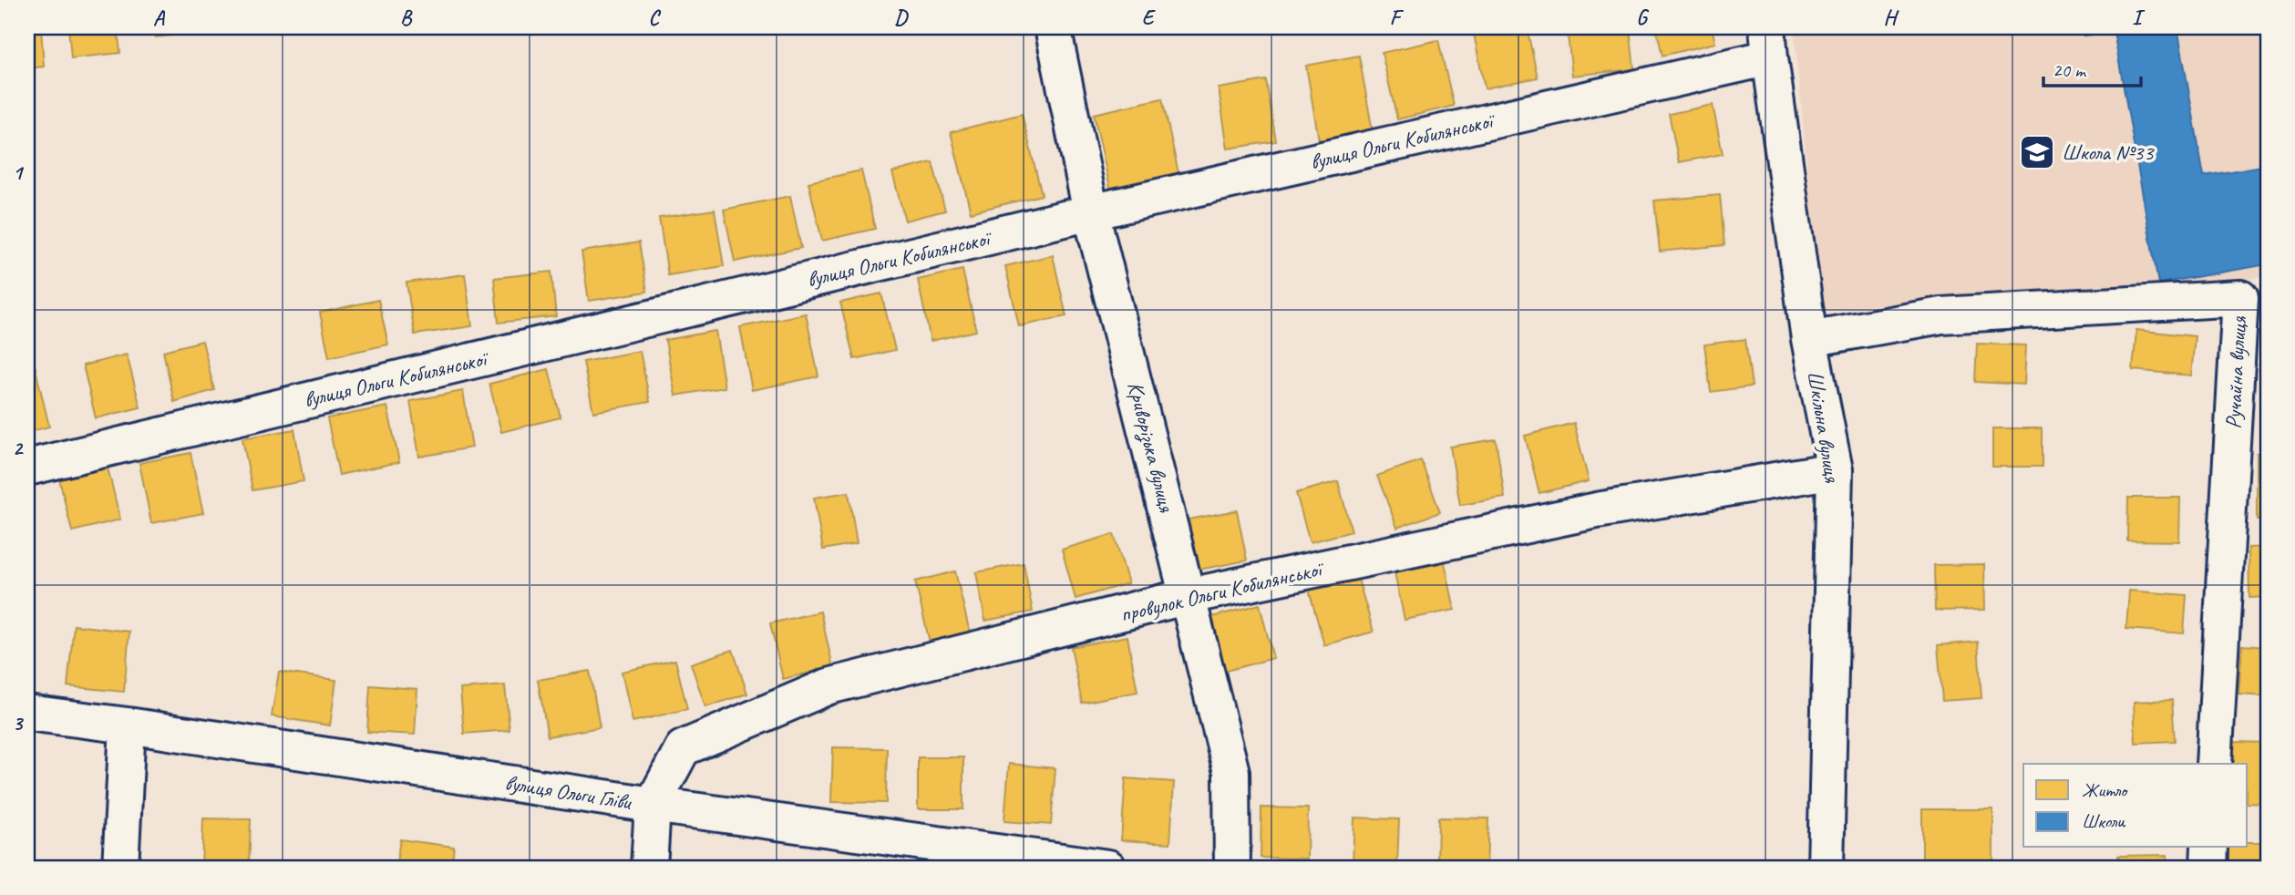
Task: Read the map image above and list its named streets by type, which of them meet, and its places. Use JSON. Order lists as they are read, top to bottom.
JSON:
{
  "streets": {
    "street": [
      "вулиця Ольги Кобилянської",
      "Ручайна вулиця",
      "Шкільна вулиця",
      "Криворізька вулиця",
      "провулок Ольги Кобилянської",
      "вулиця Ольги Гліви"
    ]
  },
  "crossings": [
    ["вулиця Ольги Кобилянської", "Шкільна вулиця"],
    ["вулиця Ольги Кобилянської", "Криворізька вулиця"],
    ["Ручайна вулиця", "Шкільна вулиця"],
    ["Шкільна вулиця", "провулок Ольги Кобилянської"],
    ["Криворізька вулиця", "провулок Ольги Кобилянської"],
    ["провулок Ольги Кобилянської", "вулиця Ольги Гліви"]
  ],
  "places": {
    "school or university": ["Школа №33"]
  },
  "legend": ["Житло", "Школи"],
  "scale_bar": "20 m",
  "grid": {
    "columns": [
      "A",
      "B",
      "C",
      "D",
      "E",
      "F",
      "G",
      "H",
      "I"
    ],
    "rows": ["1", "2", "3"]
  }
}
